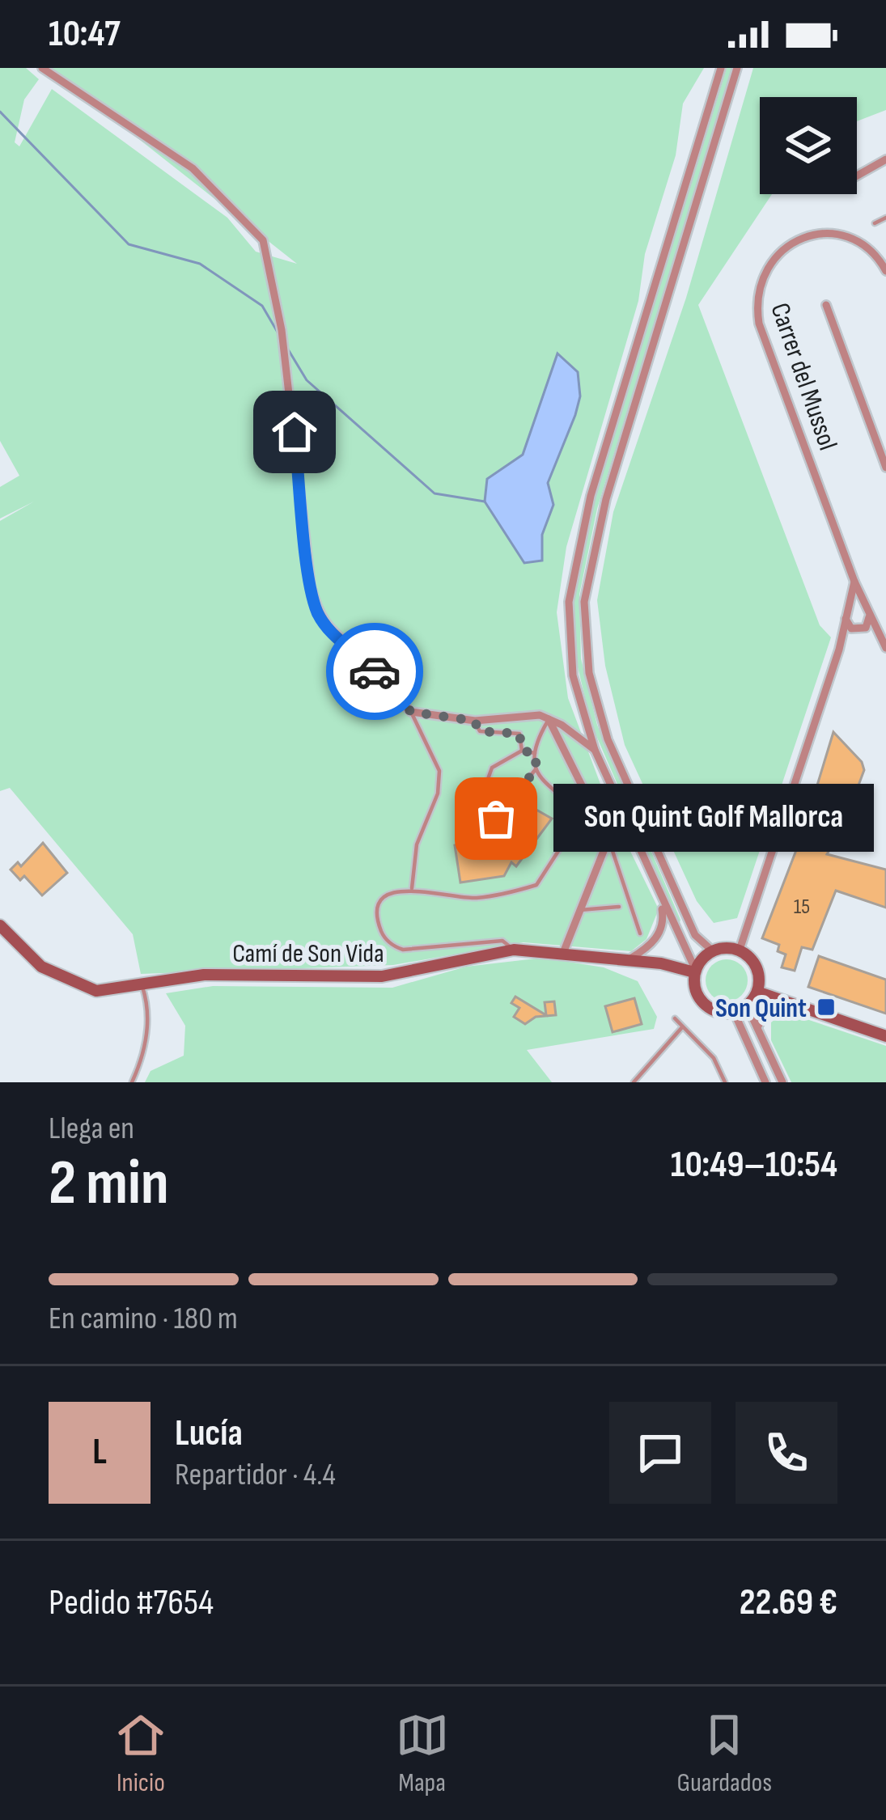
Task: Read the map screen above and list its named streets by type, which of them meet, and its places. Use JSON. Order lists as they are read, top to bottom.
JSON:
{
  "streets": {
    "street": ["Carrer del Mussol", "Camí de Son Vida"]
  },
  "places": {
    "other": ["Son Quint Golf Mallorca"],
    "transit": ["Son Quint"]
  },
  "house_numbers": ["15"],
  "page": {
    "status": "10:47",
    "bubble": "Son Quint Golf Mallorca",
    "heading": ["2 min", "Llega en", "10:49–10:54"],
    "panel": [
      "Lucía",
      "Repartidor · 4.4",
      "Pedido #7654",
      "22.69 €"
    ],
    "bar": "En camino · 180 m",
    "round": "L",
    "tabs": ["Inicio", "Mapa", "Guardados"]
  }
}
